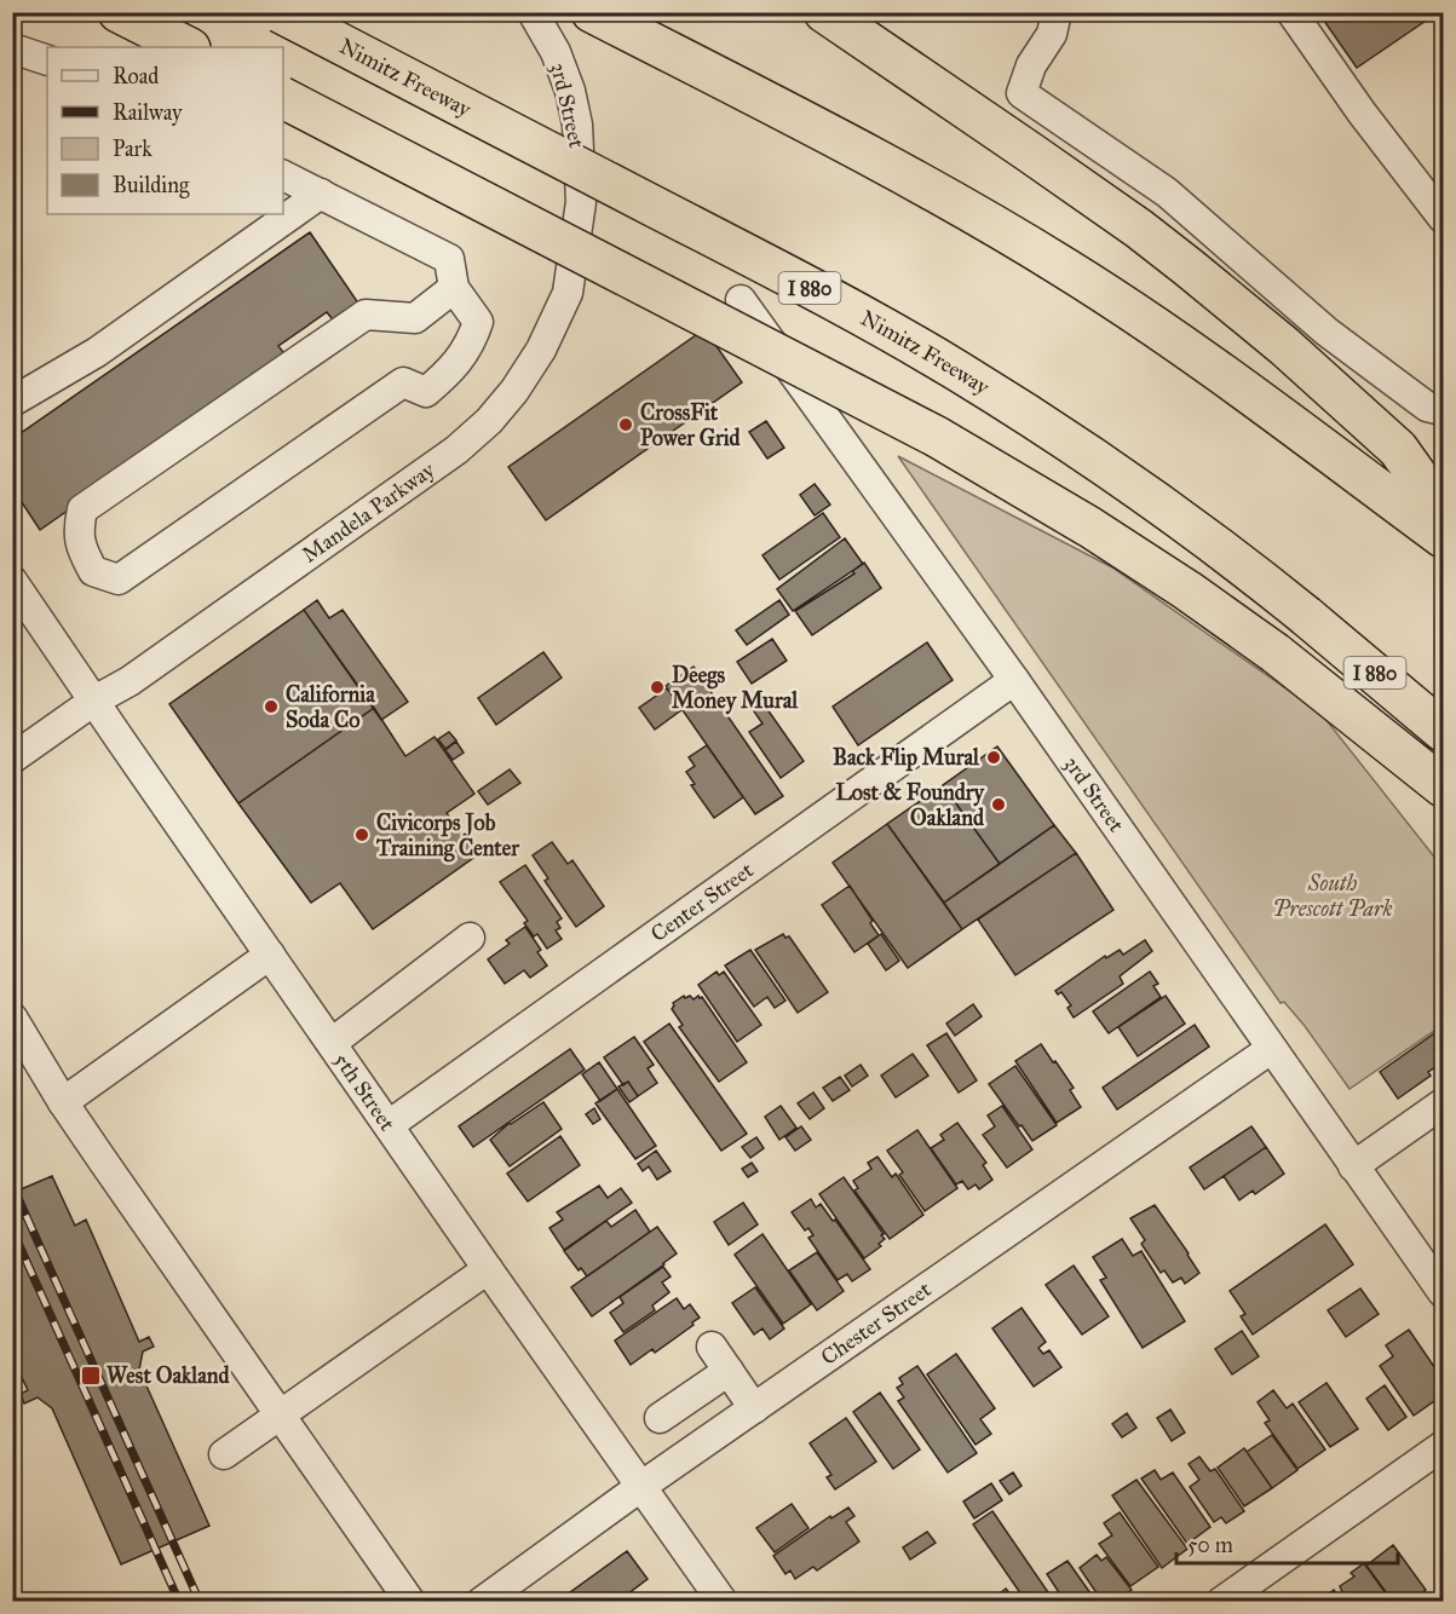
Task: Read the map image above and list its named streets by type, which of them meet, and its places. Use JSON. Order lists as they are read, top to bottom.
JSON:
{
  "streets": {
    "highway": ["Nimitz Freeway", "I 880"],
    "street": [
      "3rd Street",
      "Mandela Parkway",
      "Center Street",
      "5th Street",
      "Chester Street"
    ]
  },
  "crossings": [
    ["3rd Street", "Mandela Parkway"],
    ["3rd Street", "Center Street"],
    ["3rd Street", "Chester Street"],
    ["Mandela Parkway", "5th Street"],
    ["Center Street", "5th Street"],
    ["5th Street", "Chester Street"]
  ],
  "parks": ["South Prescott Park"],
  "places": {
    "other": [
      "CrossFit Power Grid",
      "Deegs Money Mural",
      "California Soda Co",
      "Back Flip Mural",
      "Lost & Foundry Oakland",
      "Civicorps Job Training Center"
    ],
    "transit": ["West Oakland"]
  },
  "legend": [
    "Road",
    "Railway",
    "Park",
    "Building"
  ],
  "scale_bar": "50 m"
}
